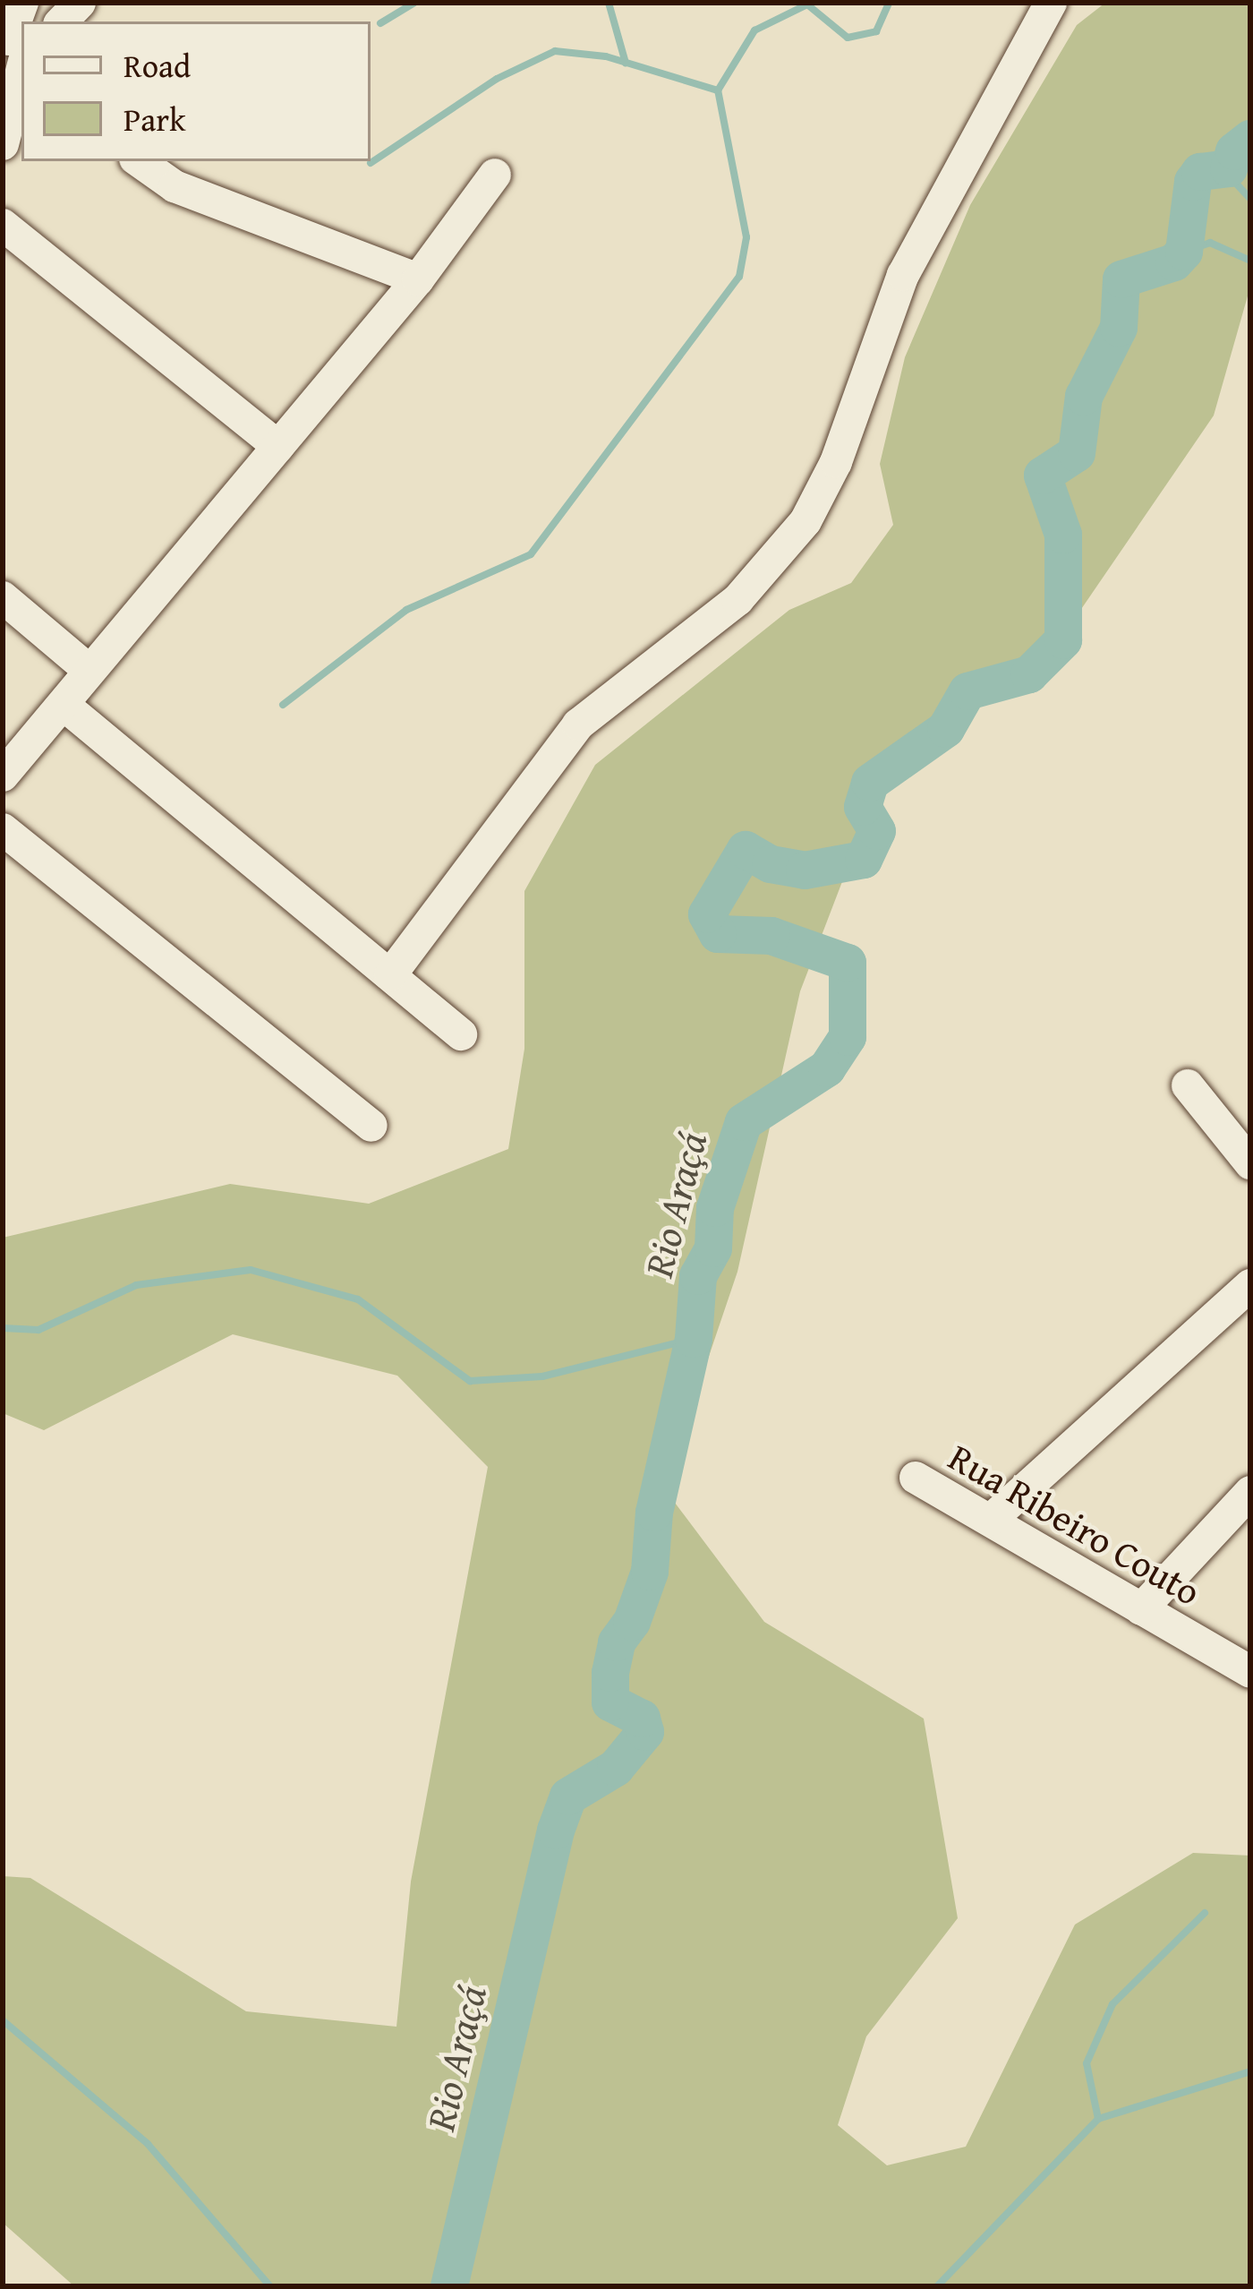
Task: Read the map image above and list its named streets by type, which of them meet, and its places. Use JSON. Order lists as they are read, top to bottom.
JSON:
{
  "streets": {
    "street": ["Rua Ribeiro Couto"]
  },
  "water": ["Rio Araçá"],
  "legend": ["Road", "Park"]
}
